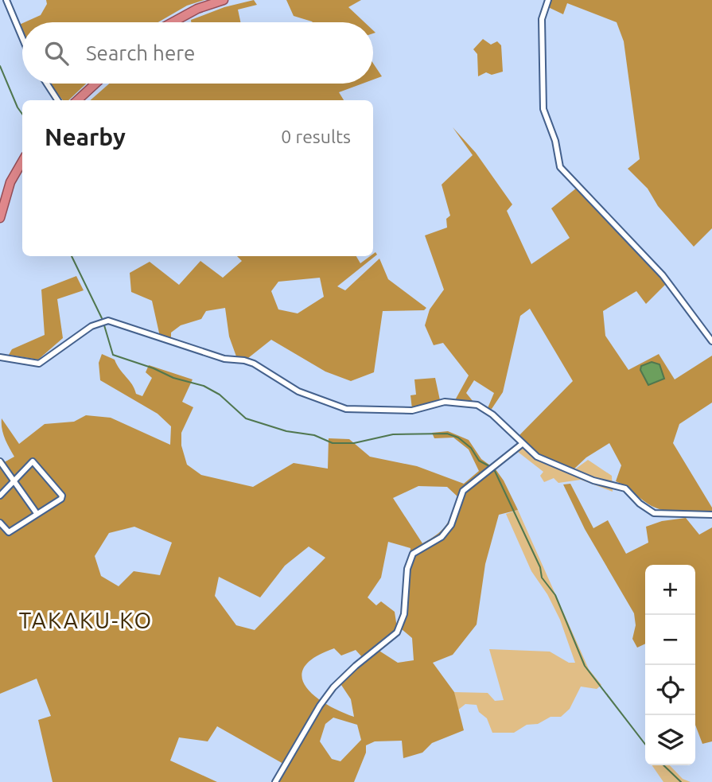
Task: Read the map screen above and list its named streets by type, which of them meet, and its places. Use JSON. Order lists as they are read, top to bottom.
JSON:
{
  "districts": ["TAKAKU-KO"],
  "page": {
    "search": "Search here",
    "heading": ["Nearby", "0 results"],
    "map_buttons": ["+", "−"]
  }
}
